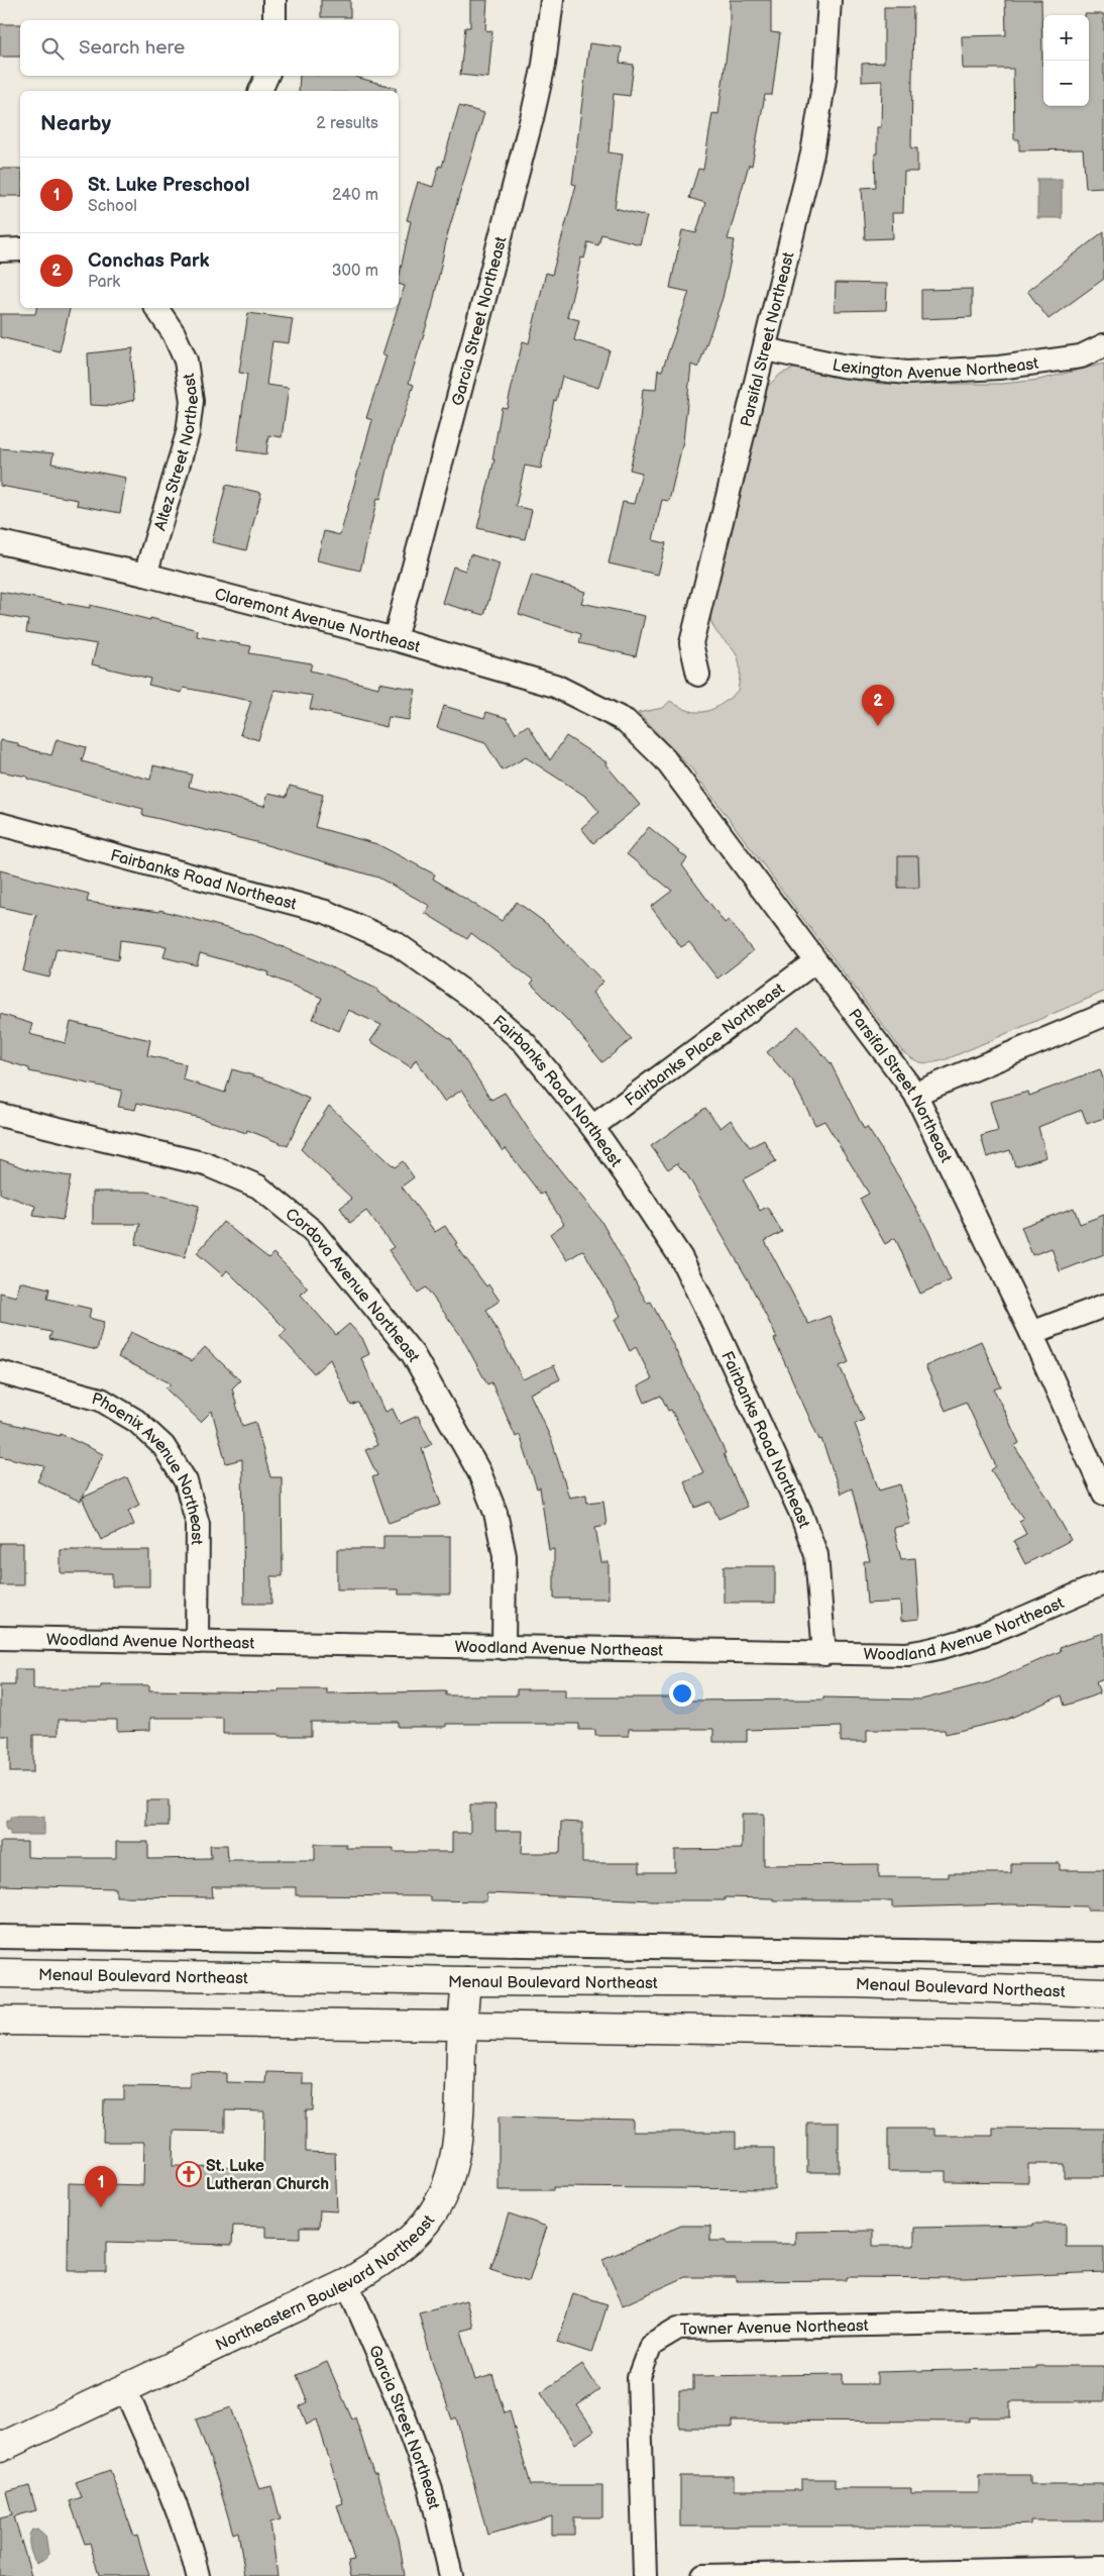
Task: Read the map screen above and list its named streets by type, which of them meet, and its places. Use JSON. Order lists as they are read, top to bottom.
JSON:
{
  "streets": {
    "main road": ["Menaul Boulevard Northeast", "Northeastern Boulevard Northeast"],
    "street": [
      "Garcia Street Northeast",
      "Parsifal Street Northeast",
      "Lexington Avenue Northeast",
      "Altez Street Northeast",
      "Claremont Avenue Northeast",
      "Fairbanks Road Northeast",
      "Fairbanks Place Northeast",
      "Cordova Avenue Northeast",
      "Phoenix Avenue Northeast",
      "Woodland Avenue Northeast",
      "Towner Avenue Northeast"
    ]
  },
  "crossings": [
    ["Garcia Street Northeast", "Claremont Avenue Northeast"],
    ["Garcia Street Northeast", "Northeastern Boulevard Northeast"],
    ["Parsifal Street Northeast", "Lexington Avenue Northeast"],
    ["Parsifal Street Northeast", "Claremont Avenue Northeast"],
    ["Parsifal Street Northeast", "Fairbanks Place Northeast"],
    ["Altez Street Northeast", "Claremont Avenue Northeast"],
    ["Fairbanks Road Northeast", "Fairbanks Place Northeast"],
    ["Fairbanks Road Northeast", "Woodland Avenue Northeast"],
    ["Cordova Avenue Northeast", "Woodland Avenue Northeast"],
    ["Phoenix Avenue Northeast", "Woodland Avenue Northeast"],
    ["Menaul Boulevard Northeast", "Northeastern Boulevard Northeast"]
  ],
  "places": {
    "church": ["St. Luke Lutheran Church"]
  },
  "page": {
    "map_buttons": ["+", "−"],
    "search": "Search here",
    "heading": ["Nearby", "2 results"],
    "list": [
      {
        "mark": "1",
        "name": "St. Luke Preschool",
        "note": "School",
        "value": "240 m"
      },
      {
        "mark": "2",
        "name": "Conchas Park",
        "note": "Park",
        "value": "300 m"
      }
    ],
    "pins": ["2", "1"]
  }
}
